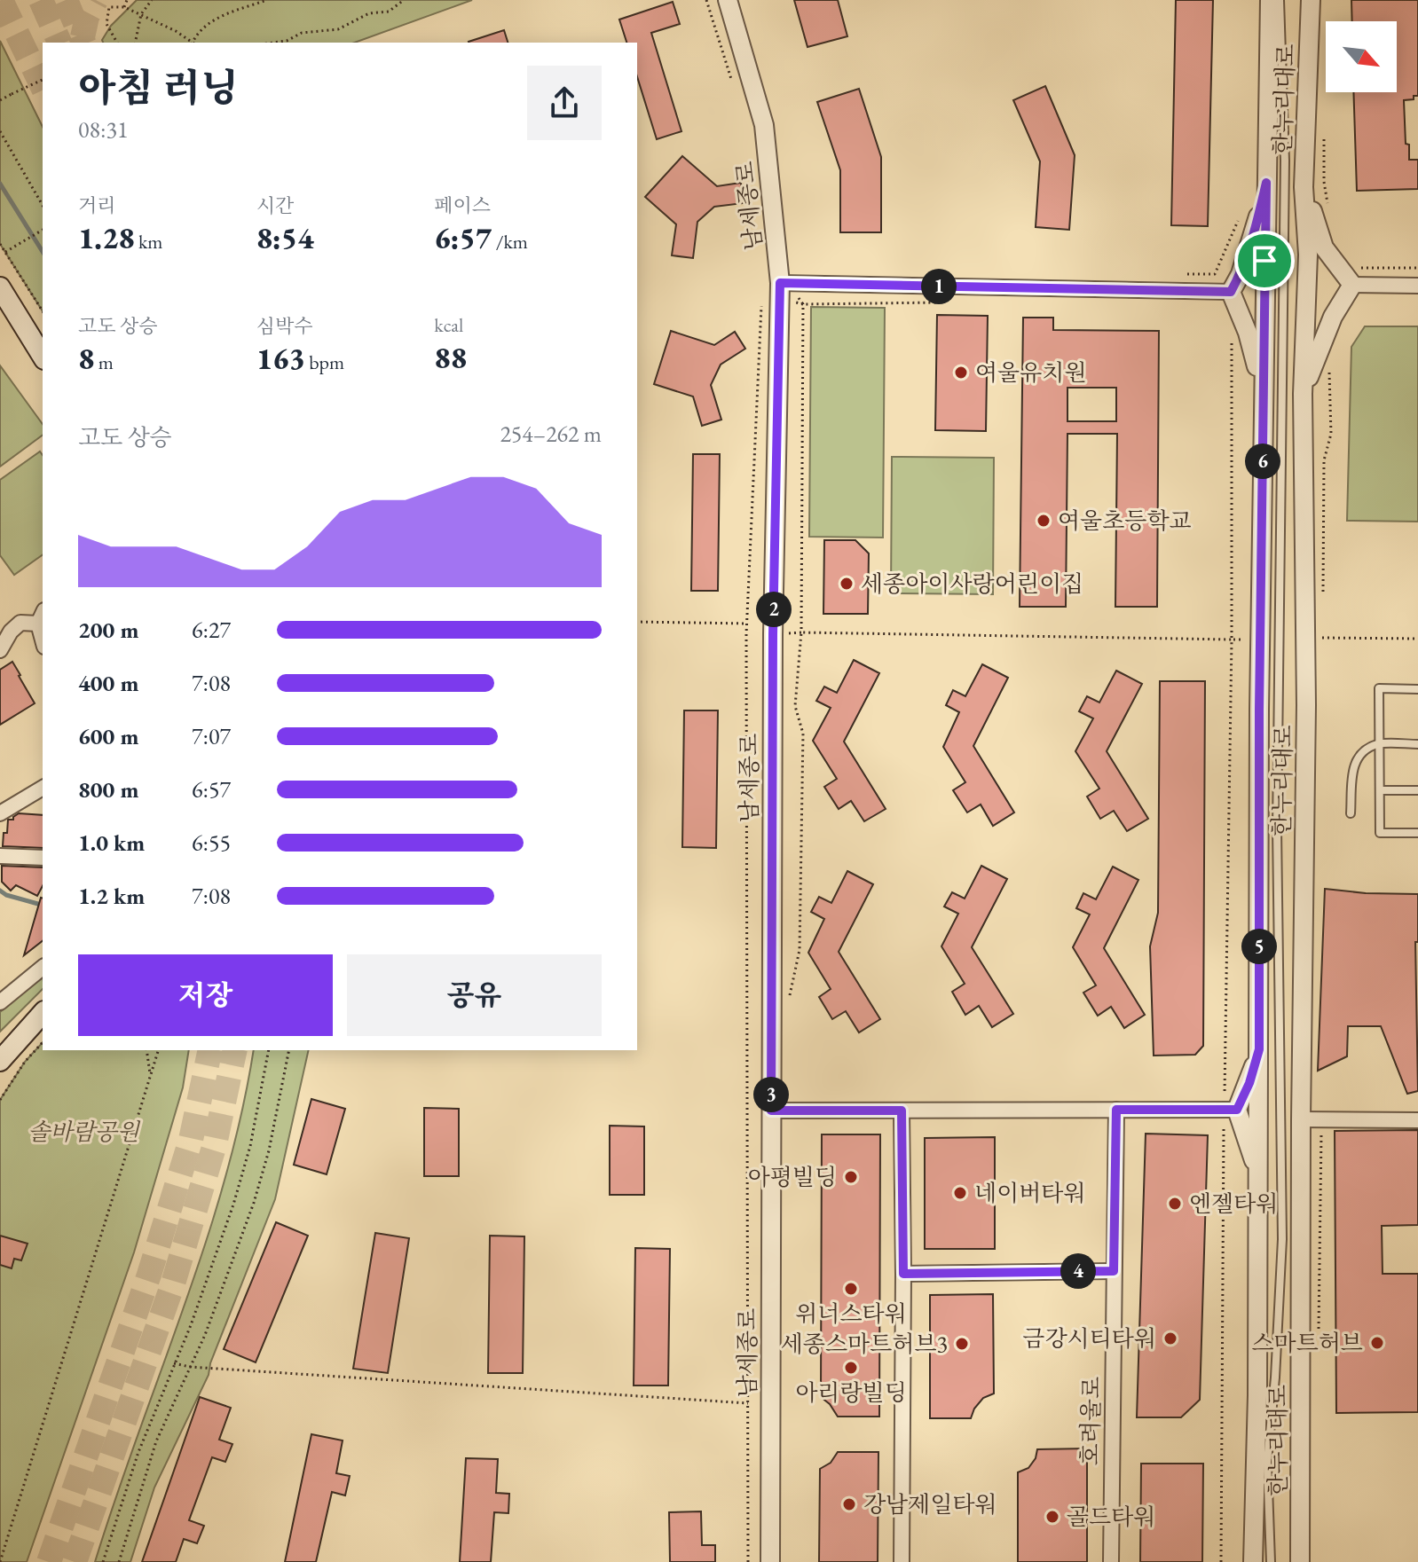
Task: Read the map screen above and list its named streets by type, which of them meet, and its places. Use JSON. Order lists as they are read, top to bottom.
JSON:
{
  "streets": {
    "street": ["한누리대로", "남세종로", "호려울로"]
  },
  "parks": ["솔바람공원"],
  "places": [
    "여울유치원",
    "여울초등학교",
    "세종아이사랑어린이집",
    "아평빌딩",
    "네이버타워",
    "엔젤타워",
    "위너스타워",
    "금강시티타워",
    "스마트허브",
    "세종스마트허브3",
    "아리랑빌딩",
    "강남제일타워",
    "골드타워"
  ],
  "north": "bottom right",
  "page": {
    "heading": ["아침 러닝", "08:31"],
    "stats": [
      ["거리", "1.28 km"],
      ["시간", "8:54"],
      ["페이스", "6:57 /km"],
      ["고도 상승", "8 m"],
      ["심박수", "163 bpm"],
      ["kcal", "88"]
    ],
    "pins": [
      "1",
      "6",
      "2",
      "5",
      "3",
      "4"
    ],
    "chart": ["고도 상승", "254–262 m"],
    "list": [
      {
        "name": "200 m",
        "note": "6:27"
      },
      {
        "name": "400 m",
        "note": "7:08"
      },
      {
        "name": "600 m",
        "note": "7:07"
      },
      {
        "name": "800 m",
        "note": "6:57"
      },
      {
        "name": "1.0 km",
        "note": "6:55"
      },
      {
        "name": "1.2 km",
        "note": "7:08"
      }
    ],
    "buttons": ["저장", "공유"]
  }
}
